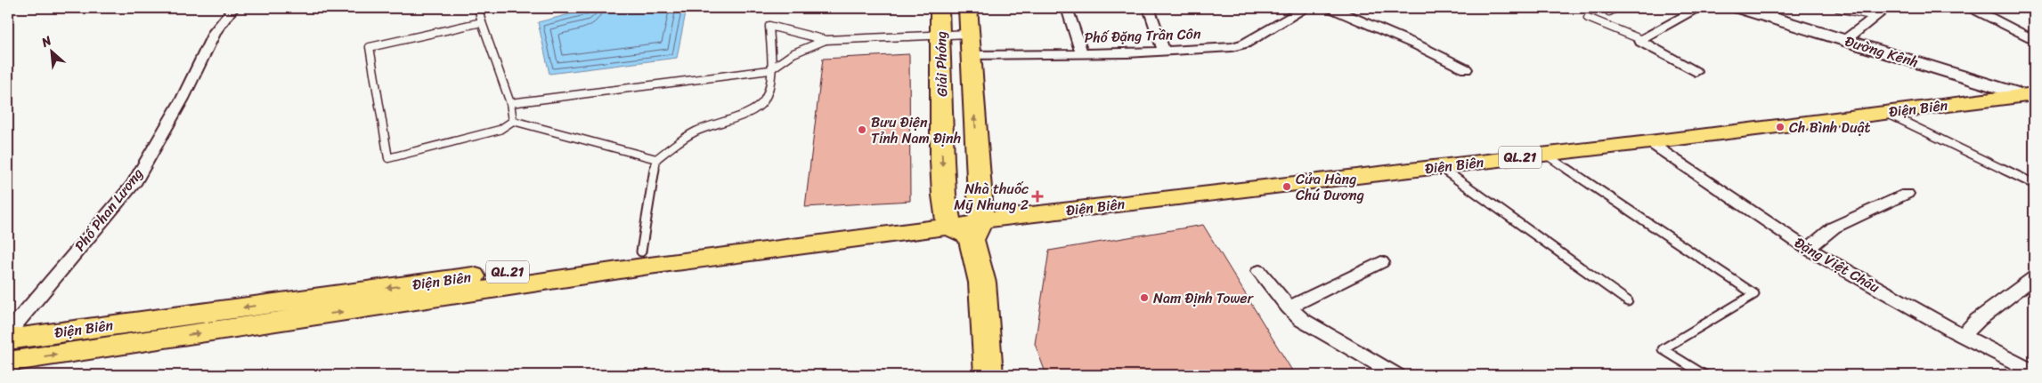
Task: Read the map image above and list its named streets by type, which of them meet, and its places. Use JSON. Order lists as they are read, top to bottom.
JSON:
{
  "streets": {
    "main road": ["Giải Phóng", "Điện Biên", "QL.21"],
    "street": [
      "Phố Đặng Trần Côn",
      "Đường Kênh",
      "Phố Phan Lương",
      "Đặng Việt Châu"
    ]
  },
  "crossings": [
    ["Phố Đặng Trần Côn", "Giải Phóng"],
    ["Đường Kênh", "Điện Biên"],
    ["Giải Phóng", "Điện Biên"],
    ["Điện Biên", "Đặng Việt Châu"]
  ],
  "places": {
    "other": [
      "Ch Bình Duật",
      "Bưu Điện Tỉnh Nam Định",
      "Cửa Hàng Chú Dương",
      "Nam Định Tower"
    ],
    "health": ["Nhà thuốc Mỹ Nhung 2"]
  },
  "north": "top left"
}
